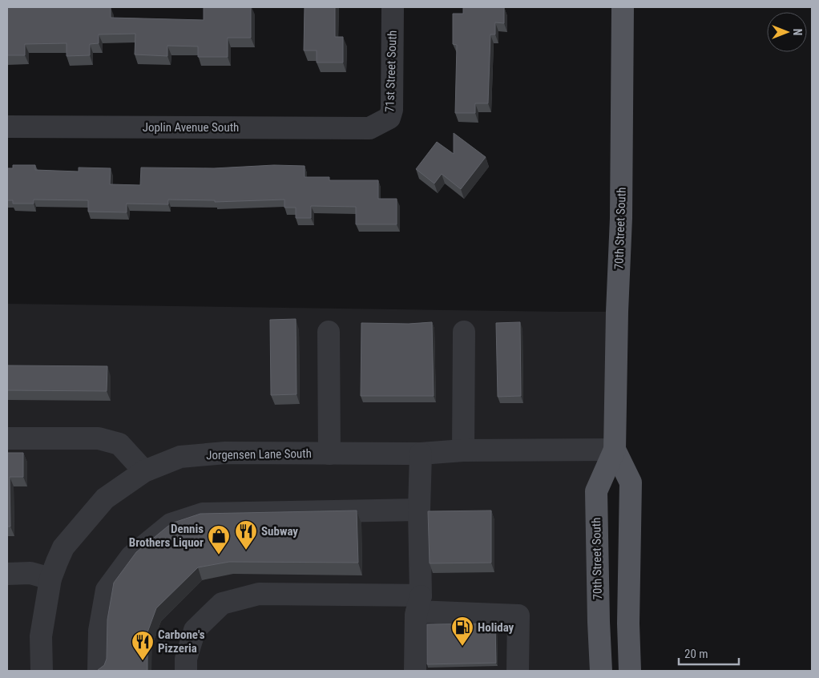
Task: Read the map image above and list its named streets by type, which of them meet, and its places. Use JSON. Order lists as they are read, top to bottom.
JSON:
{
  "streets": {
    "main road": ["70th Street South"],
    "street": ["71st Street South", "Joplin Avenue South", "Jorgensen Lane South"]
  },
  "crossings": [
    ["71st Street South", "Joplin Avenue South"],
    ["70th Street South", "Jorgensen Lane South"]
  ],
  "places": {
    "restaurant": ["Subway", "Carbone's Pizzeria"],
    "shop": ["Dennis Brothers Liquor"],
    "fuel station": ["Holiday"]
  },
  "scale_bar": "20 m",
  "north": "right"
}
